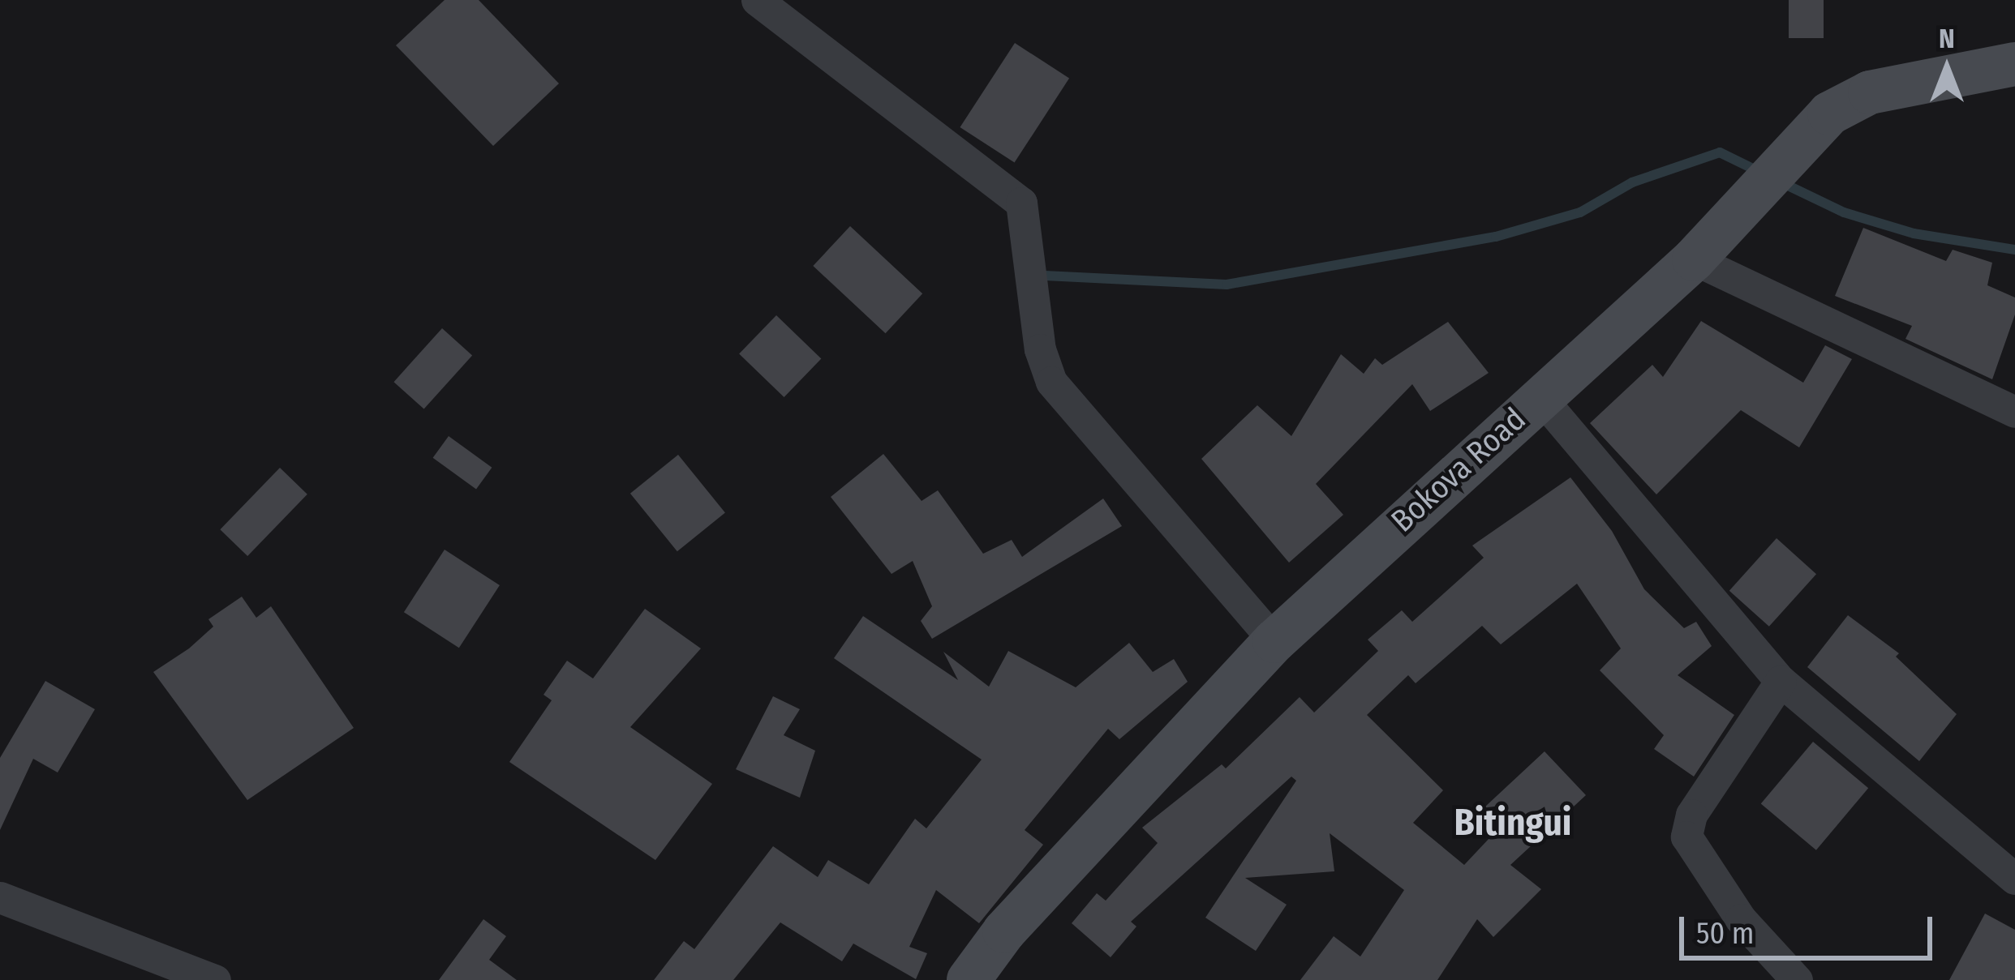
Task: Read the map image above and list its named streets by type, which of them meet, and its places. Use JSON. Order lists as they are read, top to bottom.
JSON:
{
  "streets": {
    "street": ["Bokova Road"]
  },
  "districts": ["Bitingui"],
  "scale_bar": "50 m",
  "north": "top"
}
